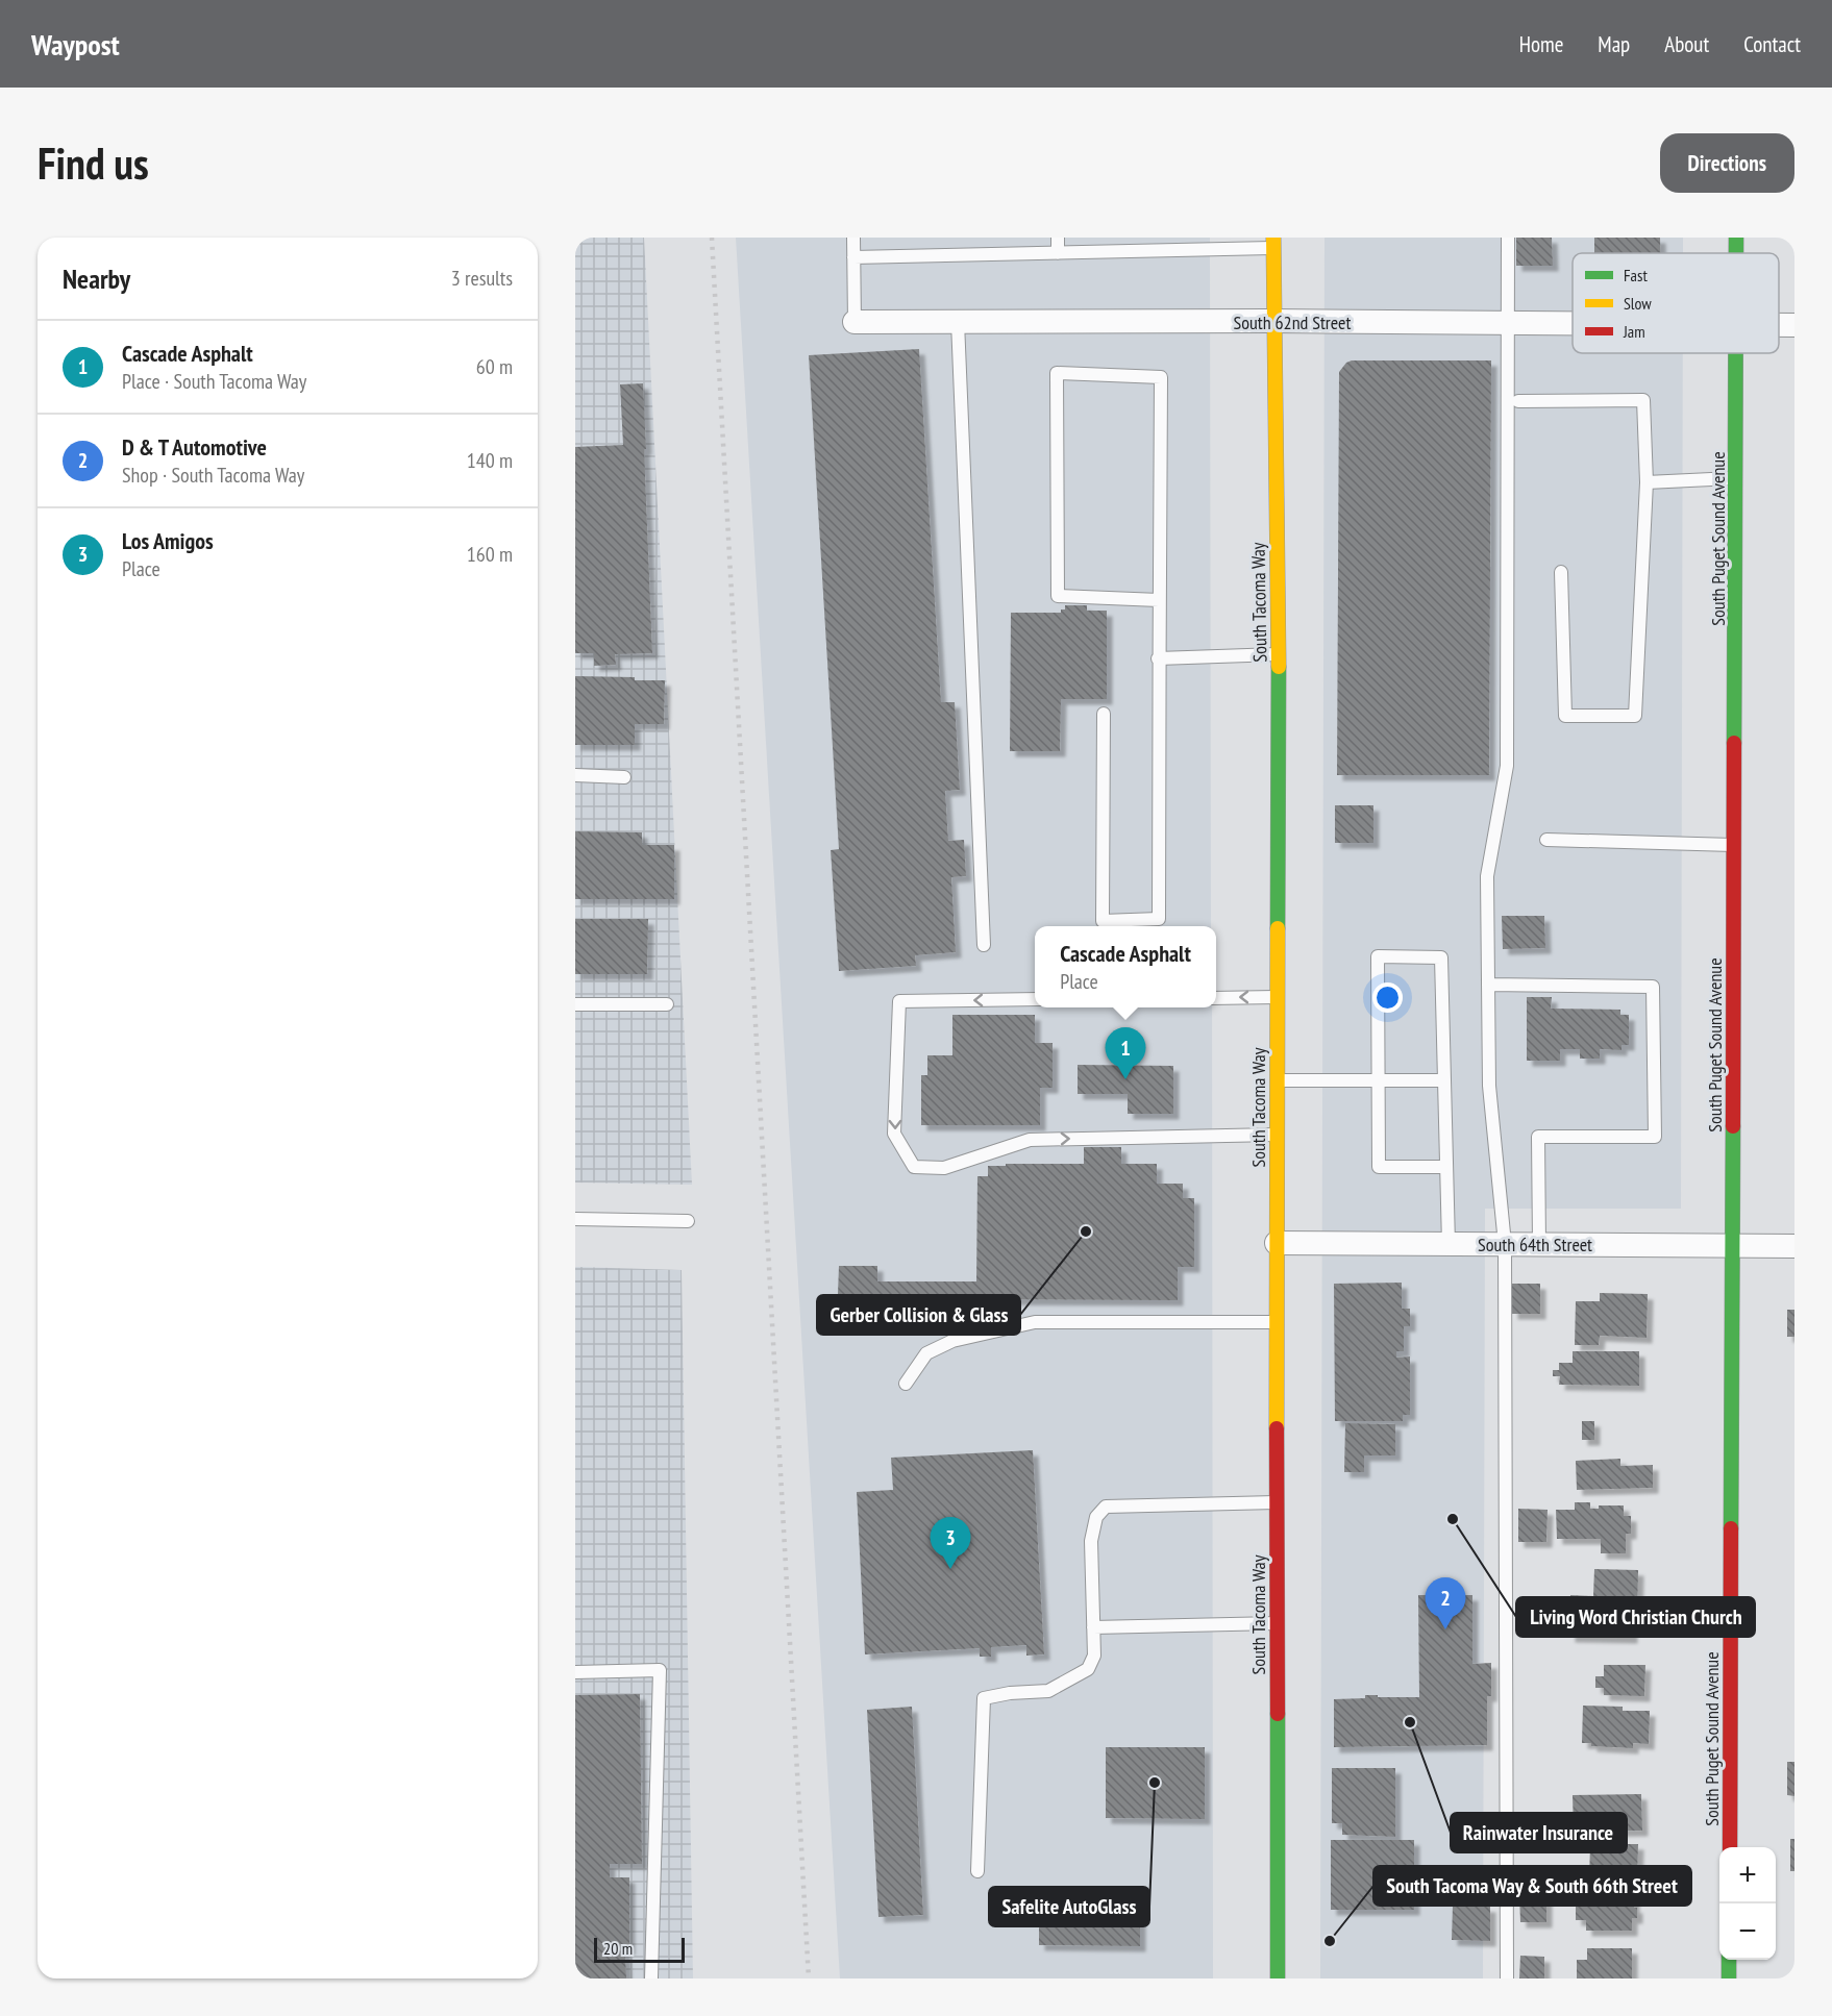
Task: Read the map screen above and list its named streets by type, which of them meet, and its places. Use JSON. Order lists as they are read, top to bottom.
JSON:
{
  "streets": {
    "main road": ["South Puget Sound Avenue", "South Tacoma Way"],
    "street": ["South 62nd Street", "South 64th Street"]
  },
  "crossings": [
    ["South 62nd Street", "South Tacoma Way"],
    ["South Puget Sound Avenue", "South 64th Street"],
    ["South Tacoma Way", "South 64th Street"]
  ],
  "places": [
    "Gerber Collision & Glass",
    "Living Word Christian Church",
    "Rainwater Insurance",
    "Safelite AutoGlass",
    "South Tacoma Way & South 66th Street"
  ],
  "legend": ["Fast", "Slow", "Jam"],
  "scale_bar": "20 m",
  "page": {
    "header": "Waypost",
    "nav": [
      "Home",
      "Map",
      "About",
      "Contact"
    ],
    "buttons": "Directions",
    "title": "Find us",
    "heading": ["Nearby", "3 results"],
    "list": [
      {
        "mark": "1",
        "name": "Cascade Asphalt",
        "note": "Place · South Tacoma Way",
        "value": "60 m"
      },
      {
        "mark": "2",
        "name": "D & T Automotive",
        "note": "Shop · South Tacoma Way",
        "value": "140 m"
      },
      {
        "mark": "3",
        "name": "Los Amigos",
        "note": "Place",
        "value": "160 m"
      }
    ],
    "popup": ["Cascade Asphalt", "Place"],
    "pins": ["1", "3", "2"],
    "map_buttons": ["+", "−"],
    "scale": "20 m"
  }
}
